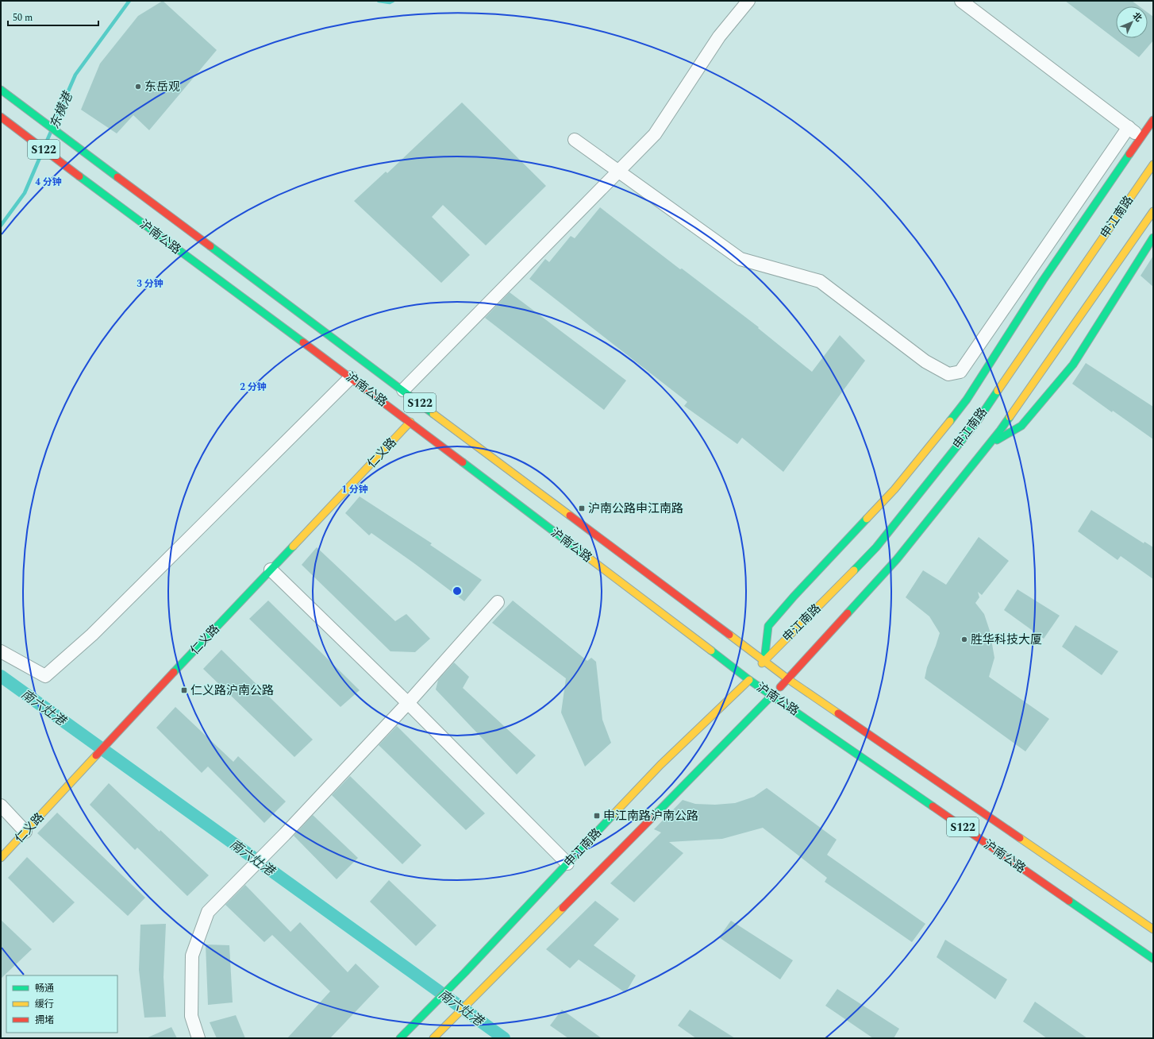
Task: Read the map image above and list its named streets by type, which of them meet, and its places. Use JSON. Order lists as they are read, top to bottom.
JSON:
{
  "streets": {
    "main road": [
      "S122",
      "申江南路",
      "沪南公路",
      "仁义路"
    ]
  },
  "crossings": [
    ["申江南路", "沪南公路"],
    ["沪南公路", "仁义路"]
  ],
  "water": ["东横港", "南六灶港"],
  "places": {
    "other": ["东岳观", "胜华科技大厦"],
    "transit": ["沪南公路申江南路", "仁义路沪南公路", "申江南路沪南公路"]
  },
  "legend": ["畅通", "缓行", "拥堵"],
  "scale_bar": "50 m",
  "north": "top right",
  "rings": [
    "4 分钟",
    "3 分钟",
    "2 分钟",
    "1 分钟"
  ]
}
